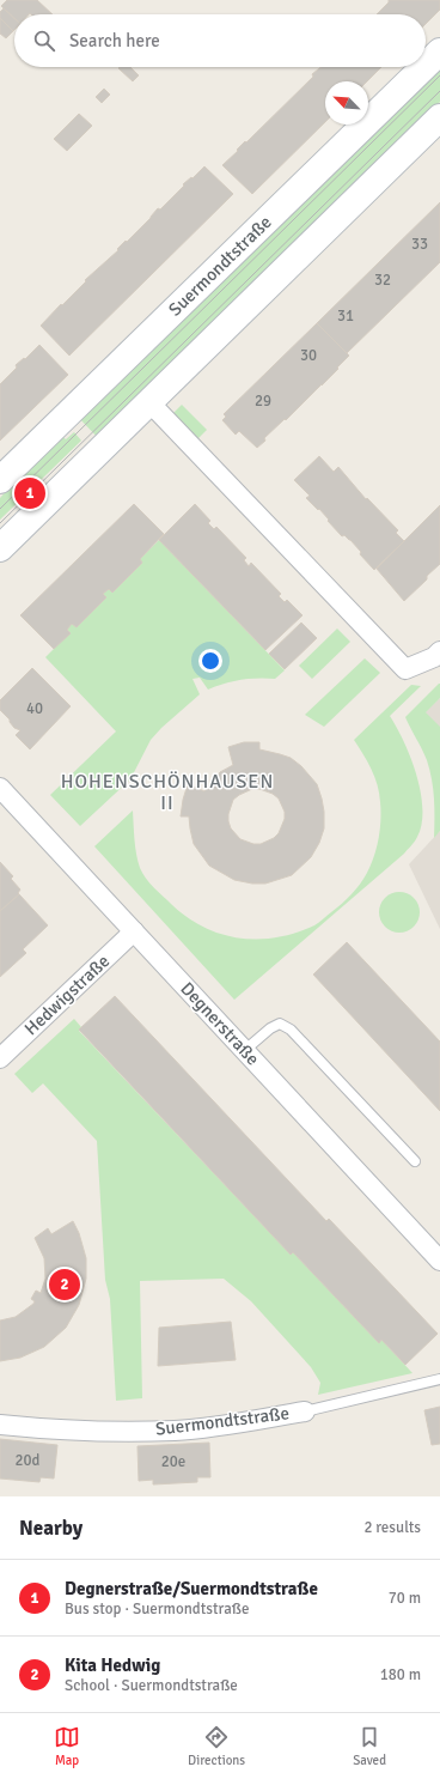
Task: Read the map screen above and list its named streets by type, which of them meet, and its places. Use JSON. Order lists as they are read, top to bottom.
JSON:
{
  "streets": {
    "main road": ["Suermondtstraße"],
    "street": ["Hedwigstraße", "Degnerstraße"]
  },
  "crossings": [
    ["Hedwigstraße", "Degnerstraße"]
  ],
  "districts": ["HOHENSCHÖNHAUSEN II"],
  "house_numbers": [
    "33",
    "32",
    "31",
    "30",
    "29",
    "40",
    "20d",
    "20e"
  ],
  "north": "top left",
  "page": {
    "search": "Search here",
    "pins": ["1", "2"],
    "heading": ["Nearby", "2 results"],
    "list": [
      {
        "mark": "1",
        "name": "Degnerstraße/Suermondtstraße",
        "note": "Bus stop · Suermondtstraße",
        "value": "70 m"
      },
      {
        "mark": "2",
        "name": "Kita Hedwig",
        "note": "School · Suermondtstraße",
        "value": "180 m"
      }
    ],
    "nav": ["Map", "Directions", "Saved"]
  }
}
